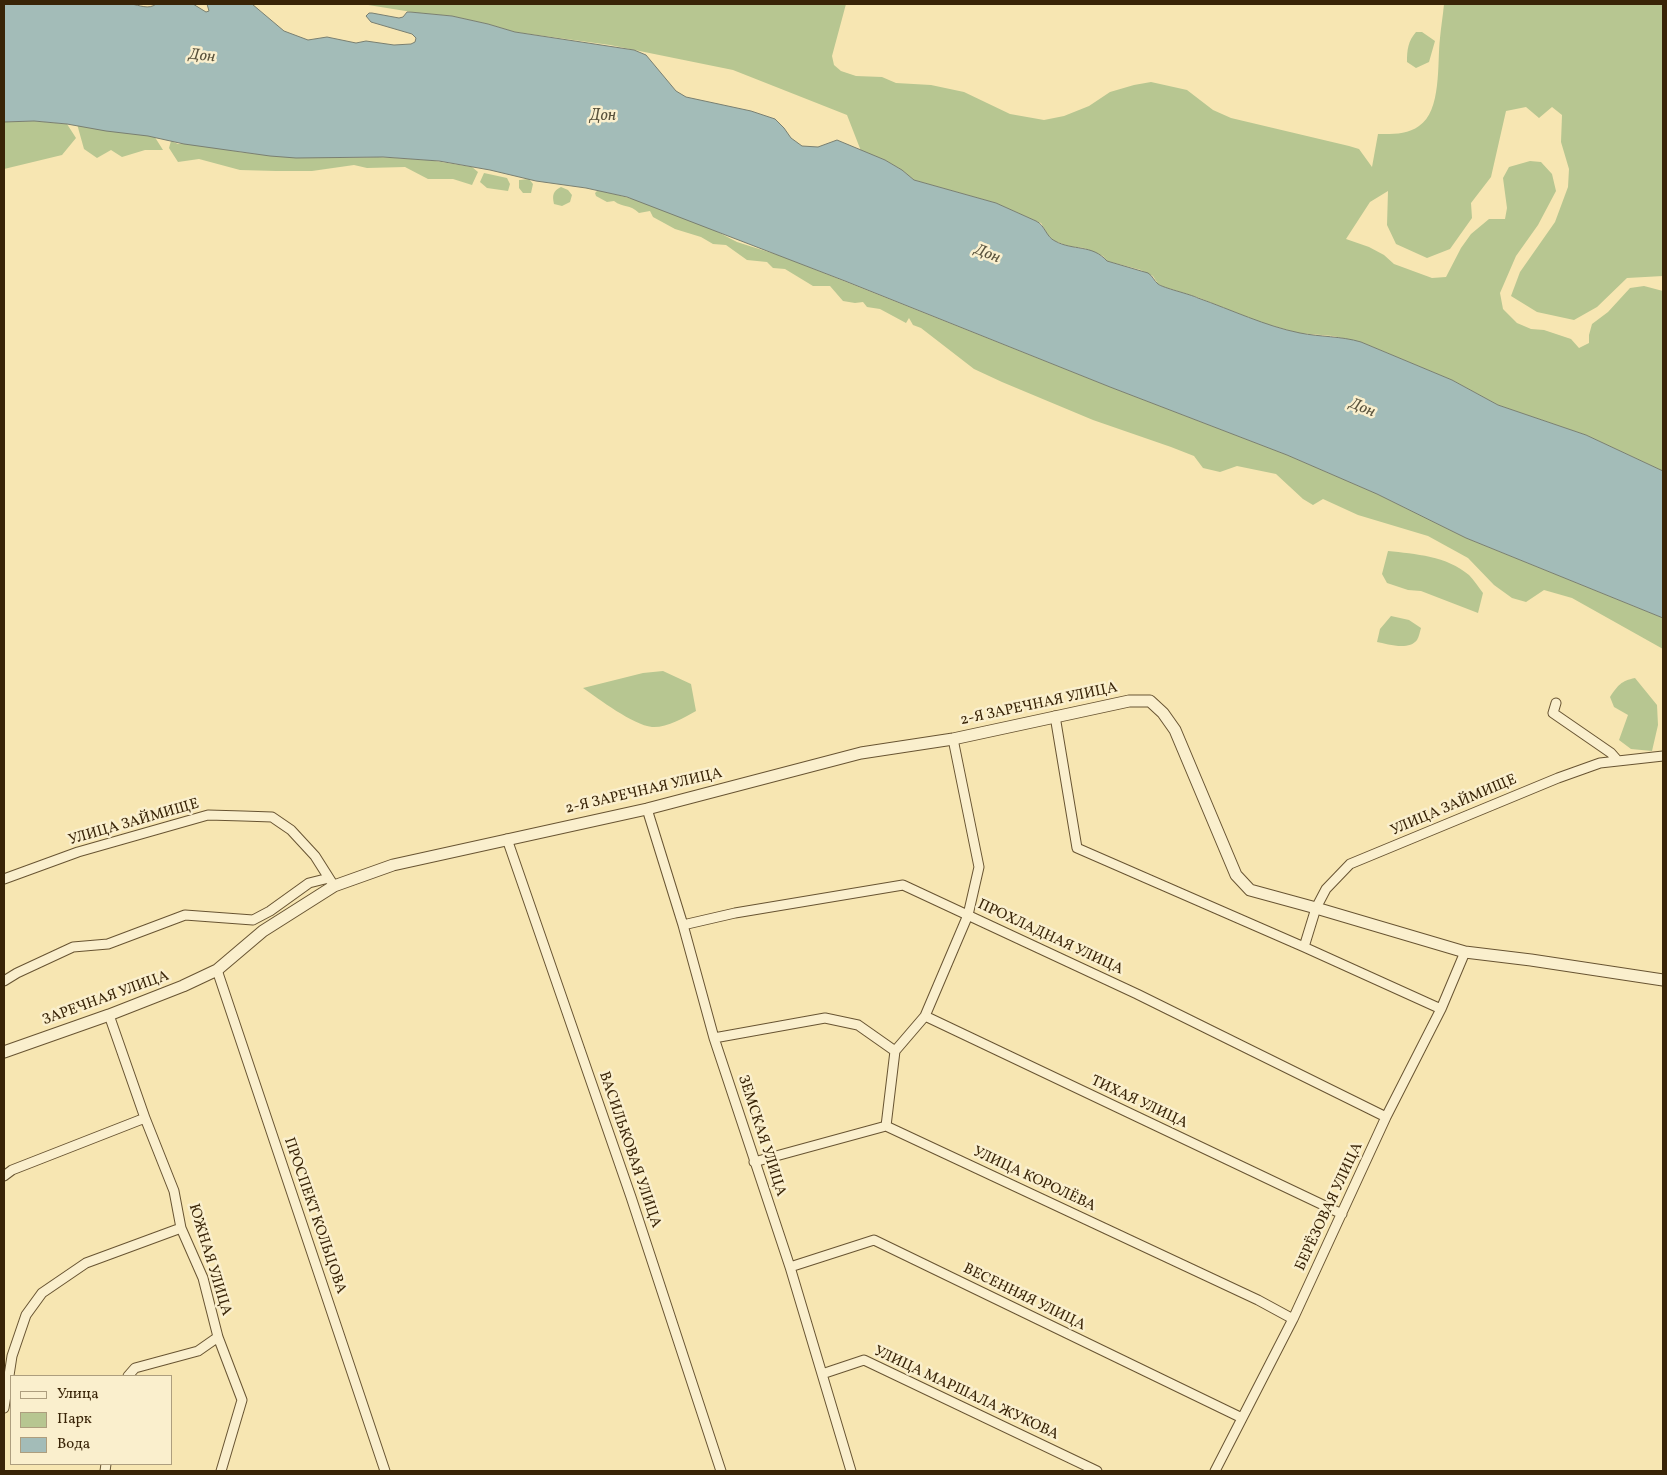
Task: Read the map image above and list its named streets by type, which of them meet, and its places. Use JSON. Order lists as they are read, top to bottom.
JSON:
{
  "streets": {
    "street": [
      "2-Я ЗАРЕЧНАЯ УЛИЦА",
      "УЛИЦА ЗАЙМИЩЕ",
      "ПРОХЛАДНАЯ УЛИЦА",
      "ЗАРЕЧНАЯ УЛИЦА",
      "ТИХАЯ УЛИЦА",
      "ЗЕМСКАЯ УЛИЦА",
      "ВАСИЛЬКОВАЯ УЛИЦА",
      "УЛИЦА КОРОЛЁВА",
      "БЕРЁЗОВАЯ УЛИЦА",
      "ПРОСПЕКТ КОЛЬЦОВА",
      "ЮЖНАЯ УЛИЦА",
      "ВЕСЕННЯЯ УЛИЦА",
      "УЛИЦА МАРШАЛА ЖУКОВА"
    ]
  },
  "crossings": [
    ["2-Я ЗАРЕЧНАЯ УЛИЦА", "УЛИЦА ЗАЙМИЩЕ"],
    ["2-Я ЗАРЕЧНАЯ УЛИЦА", "ЗАРЕЧНАЯ УЛИЦА"],
    ["2-Я ЗАРЕЧНАЯ УЛИЦА", "ЗЕМСКАЯ УЛИЦА"],
    ["2-Я ЗАРЕЧНАЯ УЛИЦА", "ВАСИЛЬКОВАЯ УЛИЦА"],
    ["2-Я ЗАРЕЧНАЯ УЛИЦА", "БЕРЁЗОВАЯ УЛИЦА"],
    ["УЛИЦА ЗАЙМИЩЕ", "ЗАРЕЧНАЯ УЛИЦА"],
    ["ПРОХЛАДНАЯ УЛИЦА", "ЗЕМСКАЯ УЛИЦА"],
    ["ПРОХЛАДНАЯ УЛИЦА", "БЕРЁЗОВАЯ УЛИЦА"],
    ["ЗАРЕЧНАЯ УЛИЦА", "ПРОСПЕКТ КОЛЬЦОВА"],
    ["ЗАРЕЧНАЯ УЛИЦА", "ЮЖНАЯ УЛИЦА"],
    ["ТИХАЯ УЛИЦА", "БЕРЁЗОВАЯ УЛИЦА"],
    ["ЗЕМСКАЯ УЛИЦА", "ВЕСЕННЯЯ УЛИЦА"],
    ["ЗЕМСКАЯ УЛИЦА", "УЛИЦА МАРШАЛА ЖУКОВА"],
    ["УЛИЦА КОРОЛЁВА", "БЕРЁЗОВАЯ УЛИЦА"],
    ["БЕРЁЗОВАЯ УЛИЦА", "ВЕСЕННЯЯ УЛИЦА"]
  ],
  "water": ["Дон"],
  "legend": ["Улица", "Парк", "Вода"]
}
